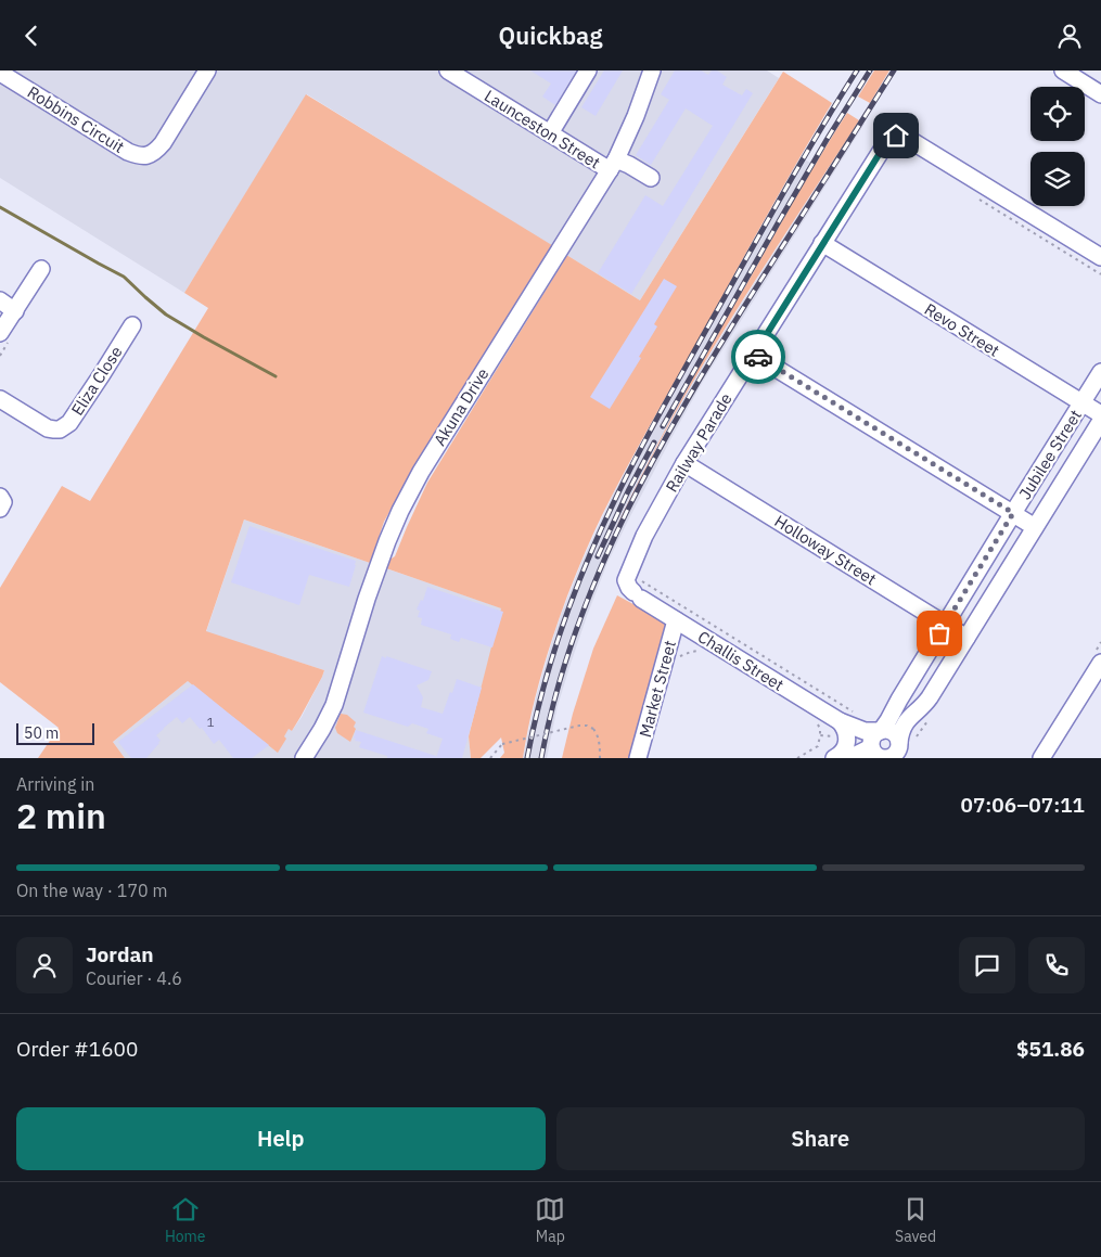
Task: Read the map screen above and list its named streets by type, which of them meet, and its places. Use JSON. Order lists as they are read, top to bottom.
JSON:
{
  "streets": {
    "street": [
      "Robbins Circuit",
      "Launceston Street",
      "Revo Street",
      "Eliza Close",
      "Akuna Drive",
      "Railway Parade",
      "Jubilee Street",
      "Holloway Street",
      "Challis Street",
      "Market Street"
    ]
  },
  "crossings": [
    ["Launceston Street", "Akuna Drive"],
    ["Revo Street", "Railway Parade"],
    ["Revo Street", "Jubilee Street"],
    ["Railway Parade", "Holloway Street"],
    ["Railway Parade", "Challis Street"],
    ["Jubilee Street", "Holloway Street"],
    ["Jubilee Street", "Challis Street"],
    ["Challis Street", "Market Street"]
  ],
  "house_numbers": ["1"],
  "scale_bar": "50 m",
  "page": {
    "header": "Quickbag",
    "scale": "50 m",
    "heading": ["2 min", "Arriving in", "07:06–07:11"],
    "panel": [
      "Jordan",
      "Courier · 4.6",
      "Order #1600",
      "$51.86"
    ],
    "bar": "On the way · 170 m",
    "buttons": ["Help", "Share"],
    "tabs": ["Home", "Map", "Saved"]
  }
}
